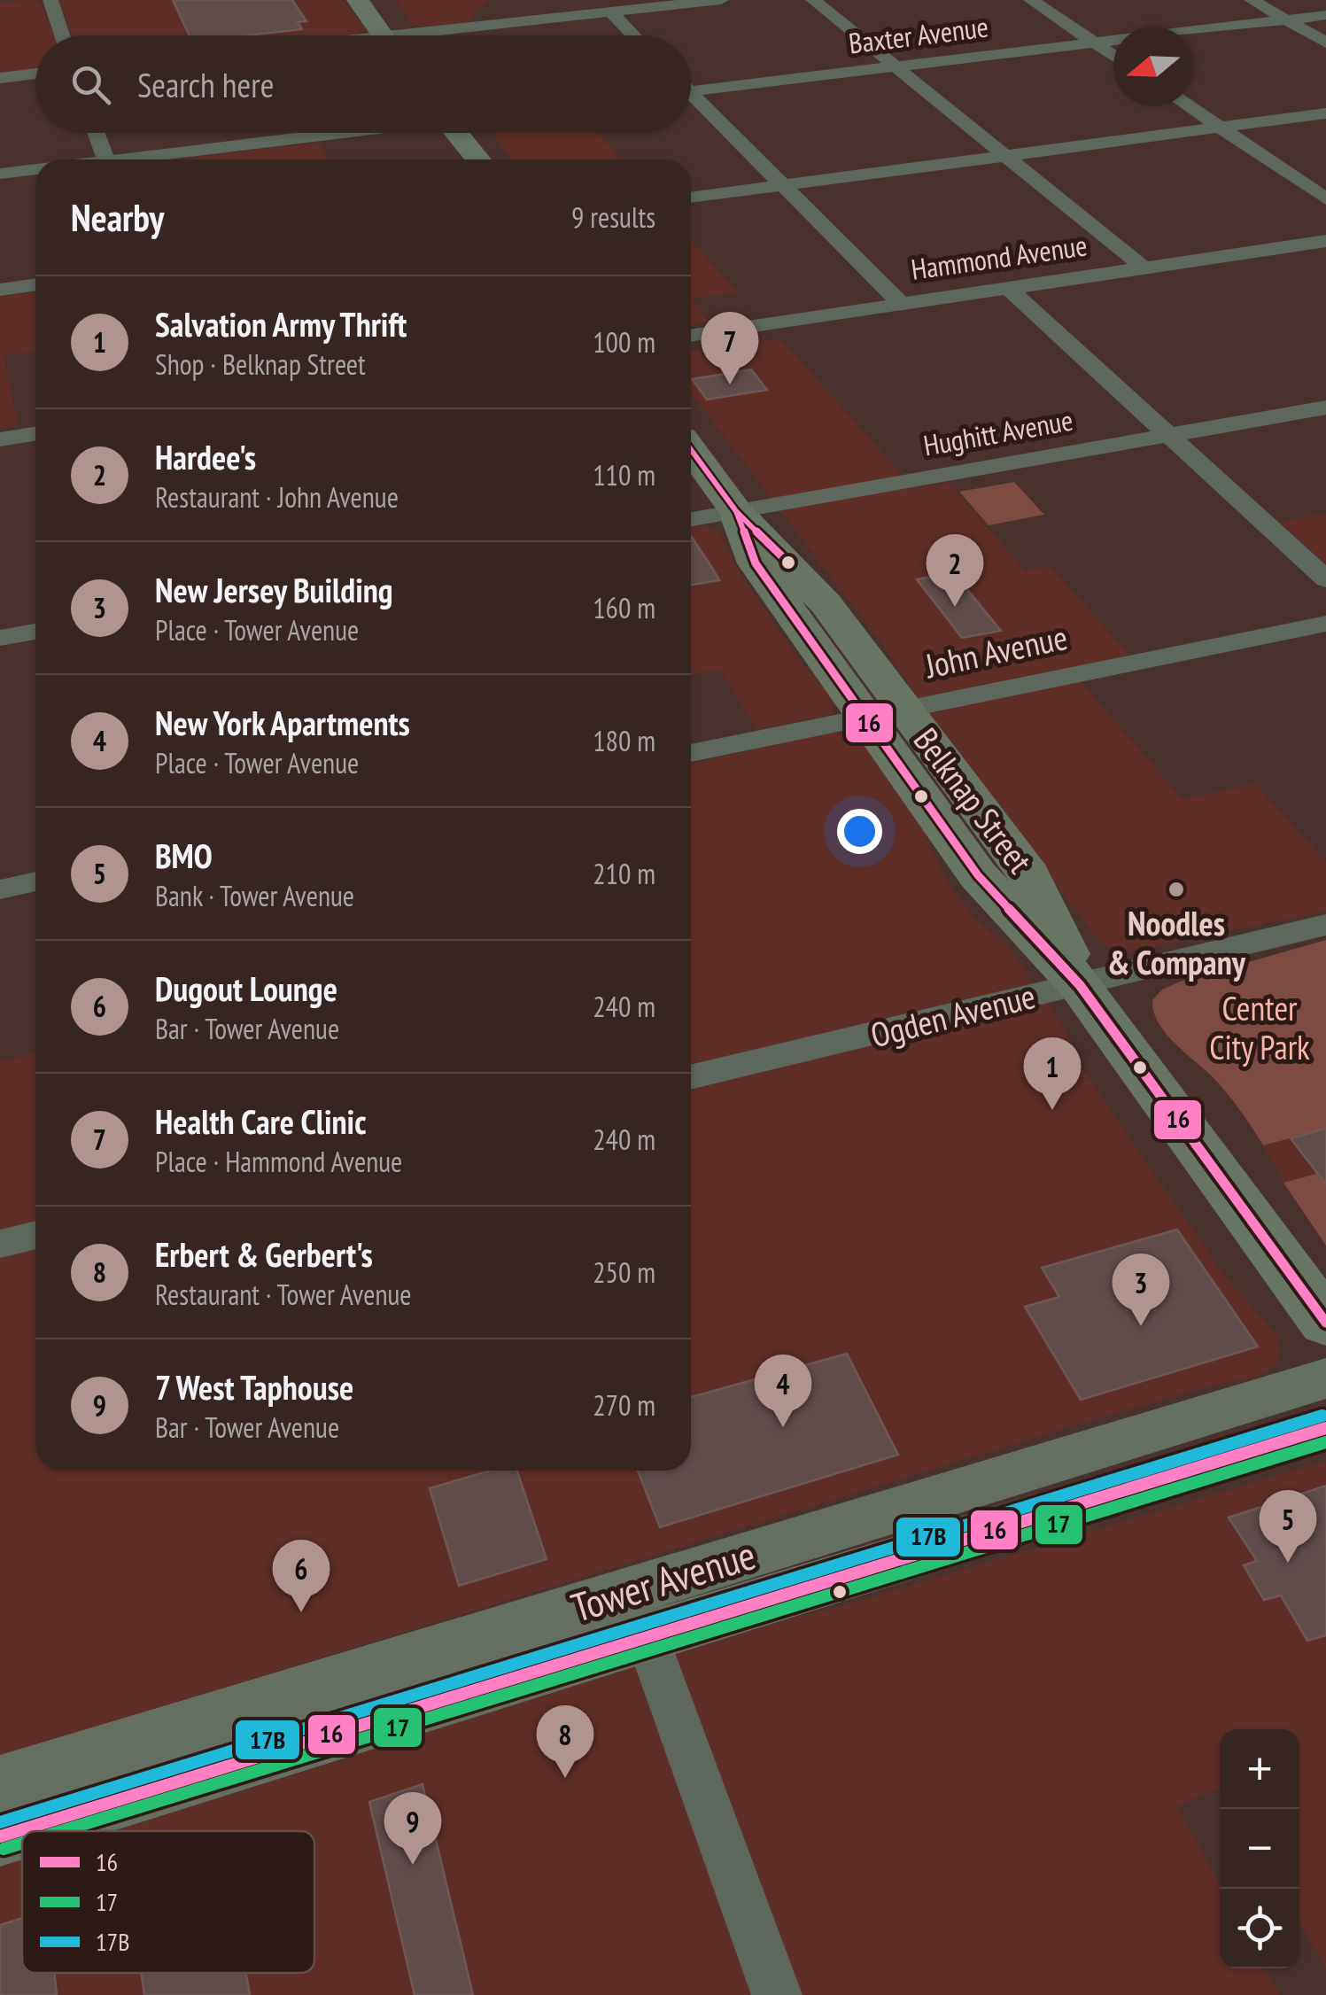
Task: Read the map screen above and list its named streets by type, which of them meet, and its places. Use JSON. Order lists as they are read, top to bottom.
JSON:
{
  "streets": {
    "highway": ["Belknap Street"],
    "main road": ["Tower Avenue"],
    "street": [
      "Baxter Avenue",
      "Hammond Avenue",
      "Hughitt Avenue",
      "John Avenue",
      "Ogden Avenue"
    ]
  },
  "crossings": [
    ["Hughitt Avenue", "Belknap Street"],
    ["John Avenue", "Belknap Street"],
    ["Belknap Street", "Ogden Avenue"]
  ],
  "parks": ["Center City Park"],
  "places": ["Noodles & Company"],
  "lines": ["transit line 16", "transit line 17B", "transit line 17"],
  "legend": ["16", "17", "17B"],
  "north": "left",
  "page": {
    "search": "Search here",
    "heading": ["Nearby", "9 results"],
    "list": [
      {
        "mark": "1",
        "name": "Salvation Army Thrift",
        "note": "Shop · Belknap Street",
        "value": "100 m"
      },
      {
        "mark": "2",
        "name": "Hardee's",
        "note": "Restaurant · John Avenue",
        "value": "110 m"
      },
      {
        "mark": "3",
        "name": "New Jersey Building",
        "note": "Place · Tower Avenue",
        "value": "160 m"
      },
      {
        "mark": "4",
        "name": "New York Apartments",
        "note": "Place · Tower Avenue",
        "value": "180 m"
      },
      {
        "mark": "5",
        "name": "BMO",
        "note": "Bank · Tower Avenue",
        "value": "210 m"
      },
      {
        "mark": "6",
        "name": "Dugout Lounge",
        "note": "Bar · Tower Avenue",
        "value": "240 m"
      },
      {
        "mark": "7",
        "name": "Health Care Clinic",
        "note": "Place · Hammond Avenue",
        "value": "240 m"
      },
      {
        "mark": "8",
        "name": "Erbert & Gerbert's",
        "note": "Restaurant · Tower Avenue",
        "value": "250 m"
      },
      {
        "mark": "9",
        "name": "7 West Taphouse",
        "note": "Bar · Tower Avenue",
        "value": "270 m"
      }
    ],
    "pins": [
      "7",
      "2",
      "1",
      "3",
      "4",
      "5",
      "6",
      "8",
      "9"
    ],
    "map_buttons": ["+", "−"]
  }
}
